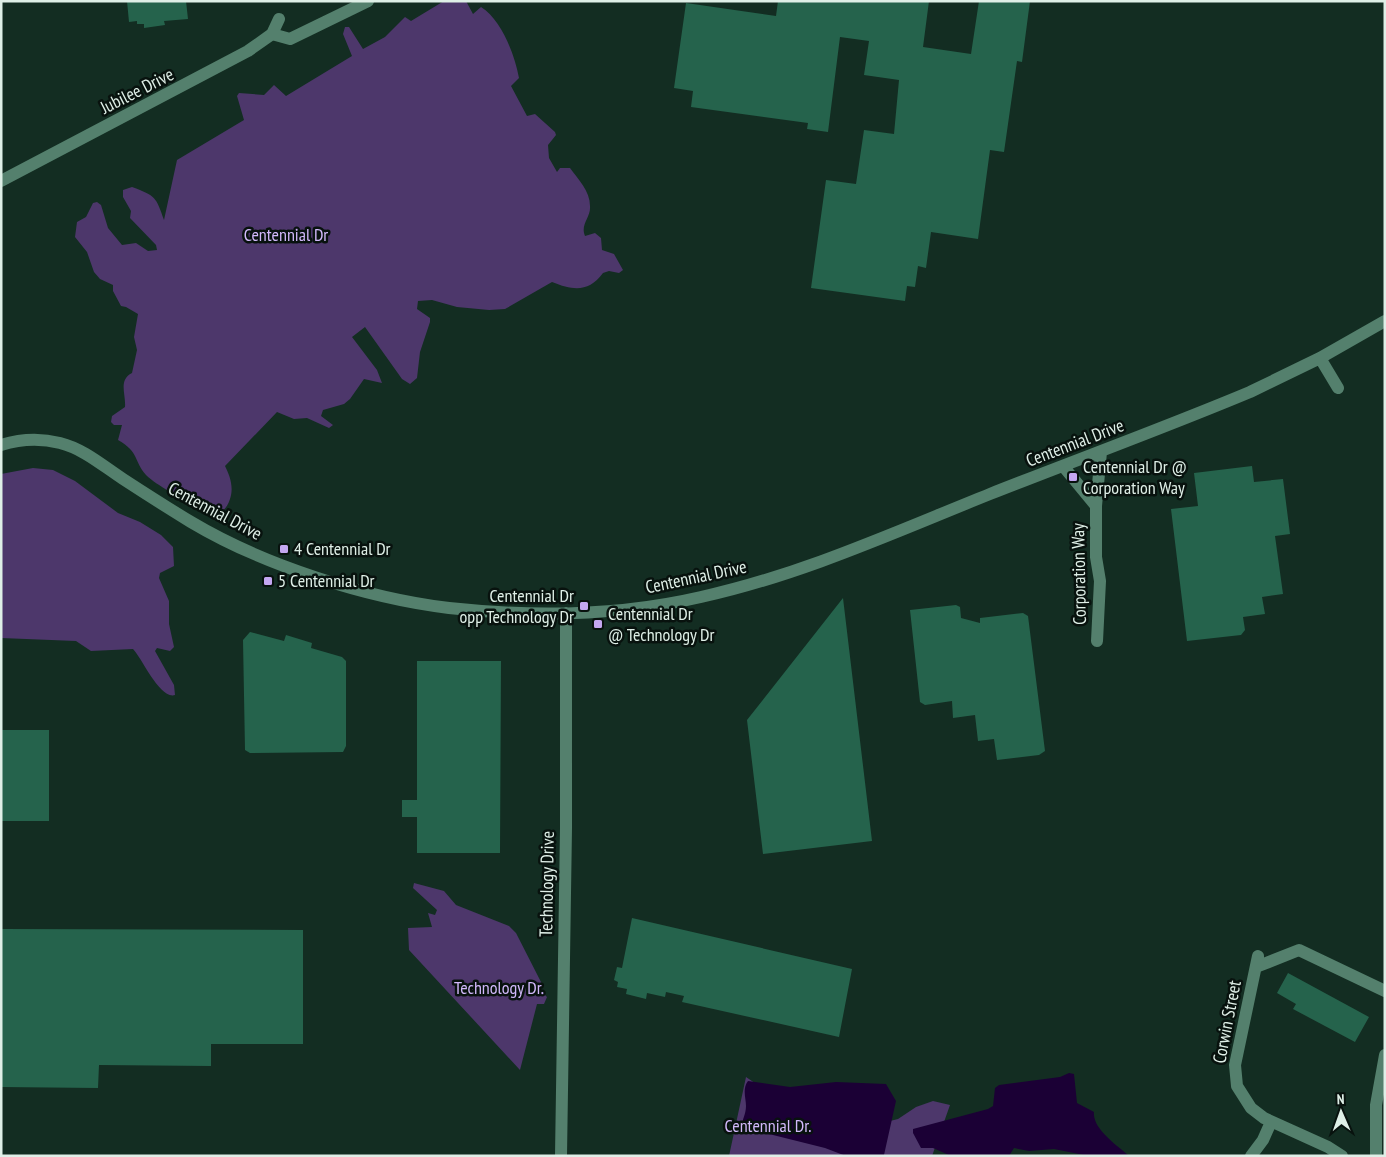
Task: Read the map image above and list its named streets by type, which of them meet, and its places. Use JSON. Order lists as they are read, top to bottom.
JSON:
{
  "streets": {
    "street": [
      "Jubilee Drive",
      "Centennial Drive",
      "Corporation Way",
      "Technology Drive",
      "Corwin Street"
    ]
  },
  "crossings": [
    ["Centennial Drive", "Corporation Way"],
    ["Centennial Drive", "Technology Drive"]
  ],
  "parks": ["Centennial Dr", "Technology Dr.", "Centennial Dr."],
  "places": {
    "transit": [
      "Centennial Dr @ Corporation Way",
      "4 Centennial Dr",
      "5 Centennial Dr",
      "Centennial Dr opp Technology Dr",
      "Centennial Dr @ Technology Dr"
    ]
  },
  "north": "top"
}
